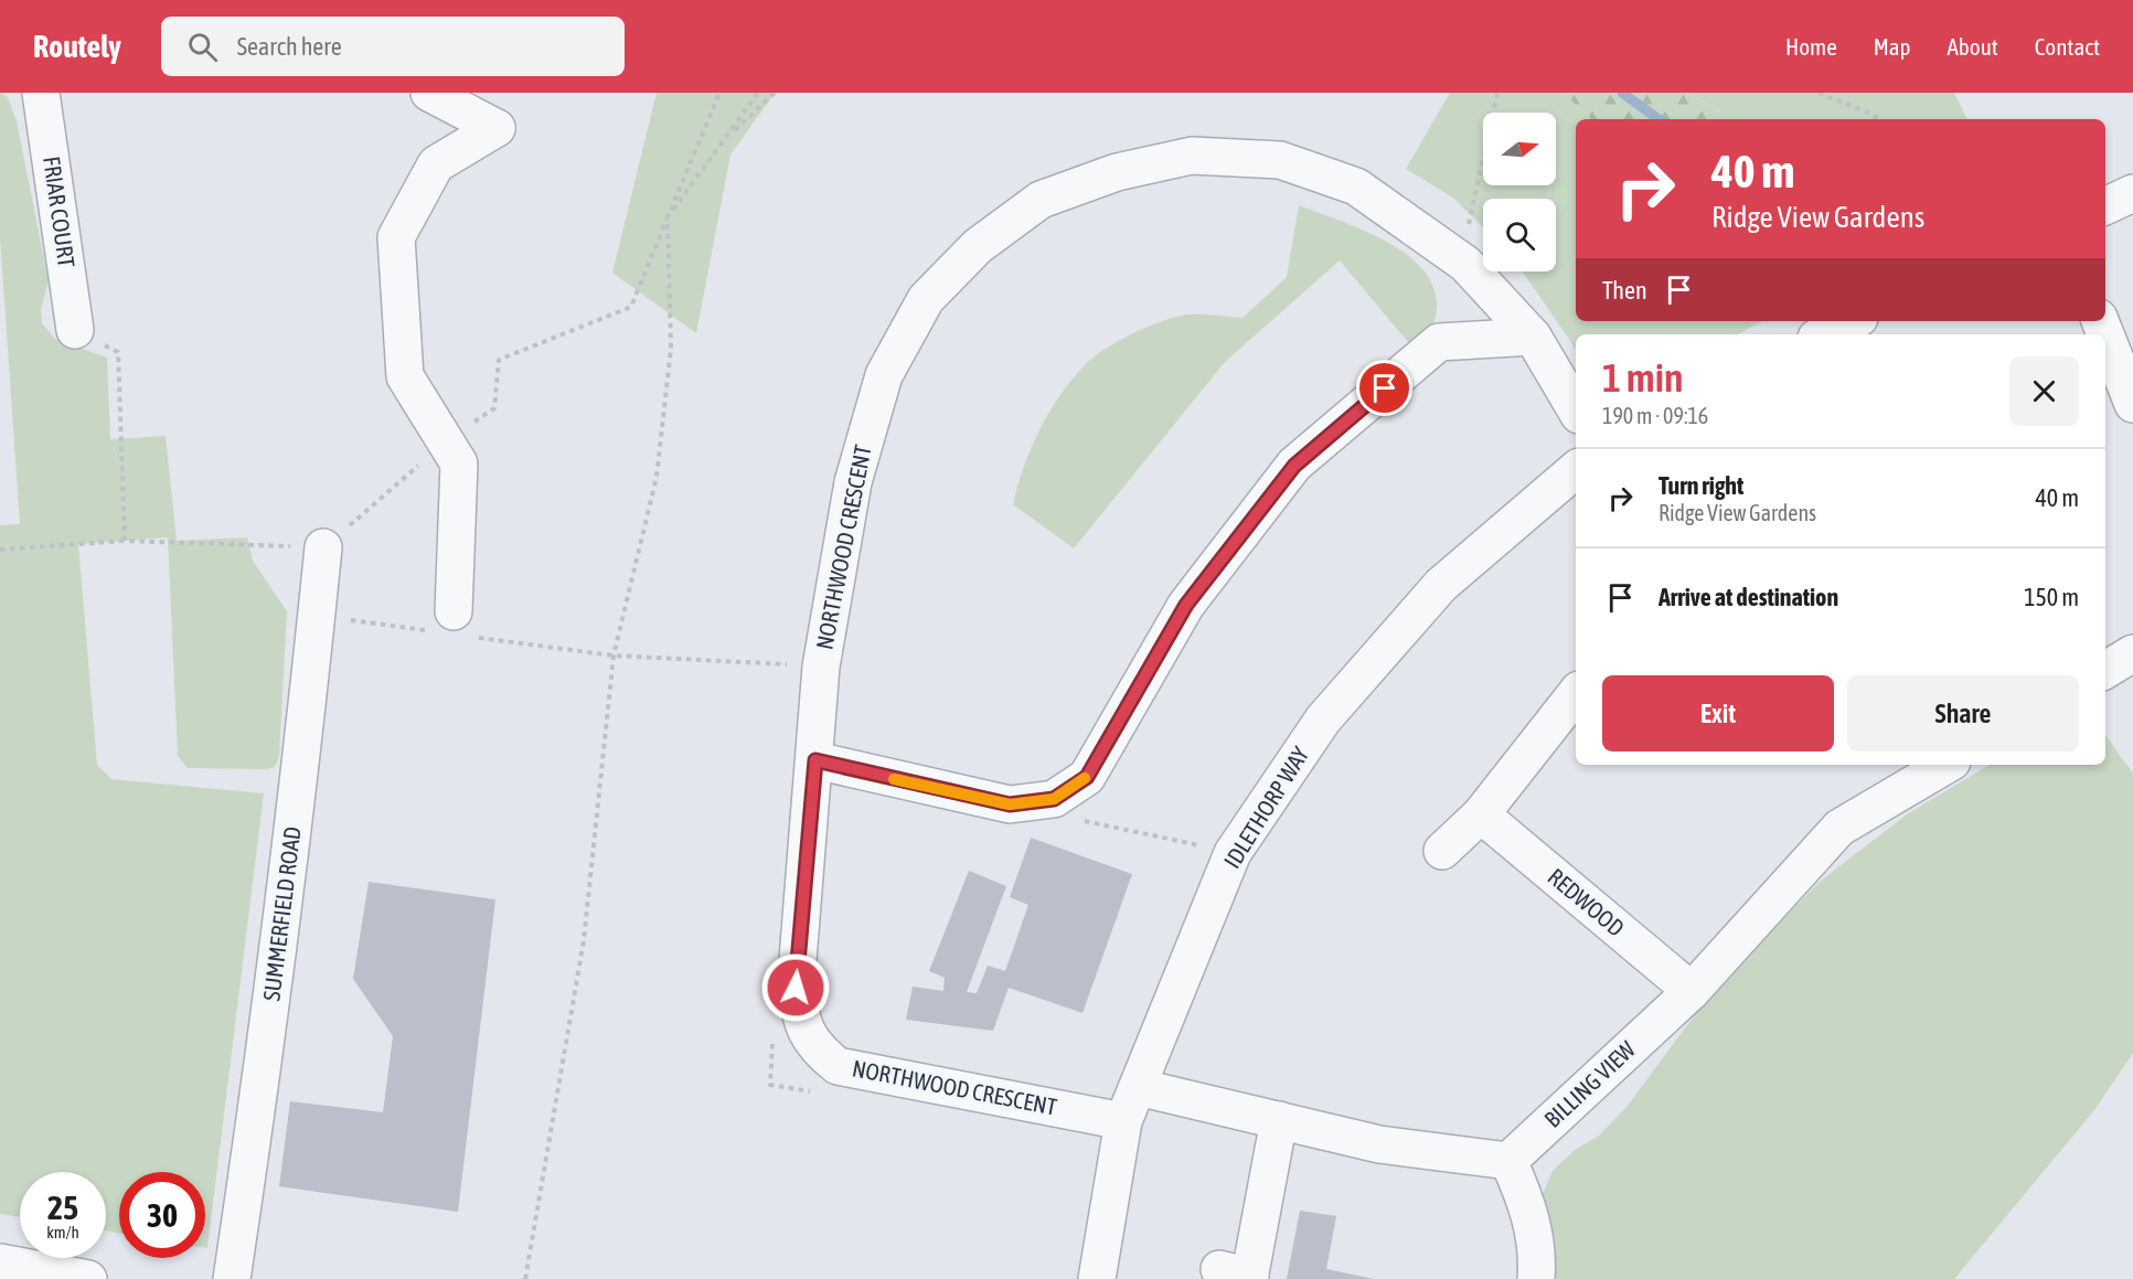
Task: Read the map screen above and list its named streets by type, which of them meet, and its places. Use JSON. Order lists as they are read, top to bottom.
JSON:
{
  "streets": {
    "street": [
      "FRIAR COURT",
      "NORTHWOOD CRESCENT",
      "IDLETHORP WAY",
      "REDWOOD",
      "SUMMERFIELD ROAD",
      "BILLING VIEW"
    ]
  },
  "crossings": [
    ["NORTHWOOD CRESCENT", "IDLETHORP WAY"],
    ["REDWOOD", "BILLING VIEW"]
  ],
  "north": "right",
  "page": {
    "header": "Routely",
    "search": "Search here",
    "nav": [
      "Home",
      "Map",
      "About",
      "Contact"
    ],
    "turn": ["40 m", "Ridge View Gardens"],
    "then": "Then",
    "heading": ["1 min", "190 m · 09:16"],
    "list": [
      {
        "name": "Turn right",
        "note": "Ridge View Gardens",
        "value": "40 m"
      },
      {
        "name": "Arrive at destination",
        "value": "150 m"
      }
    ],
    "buttons": ["Exit", "Share"],
    "speed": "25 km/h",
    "limit": "30"
  }
}
